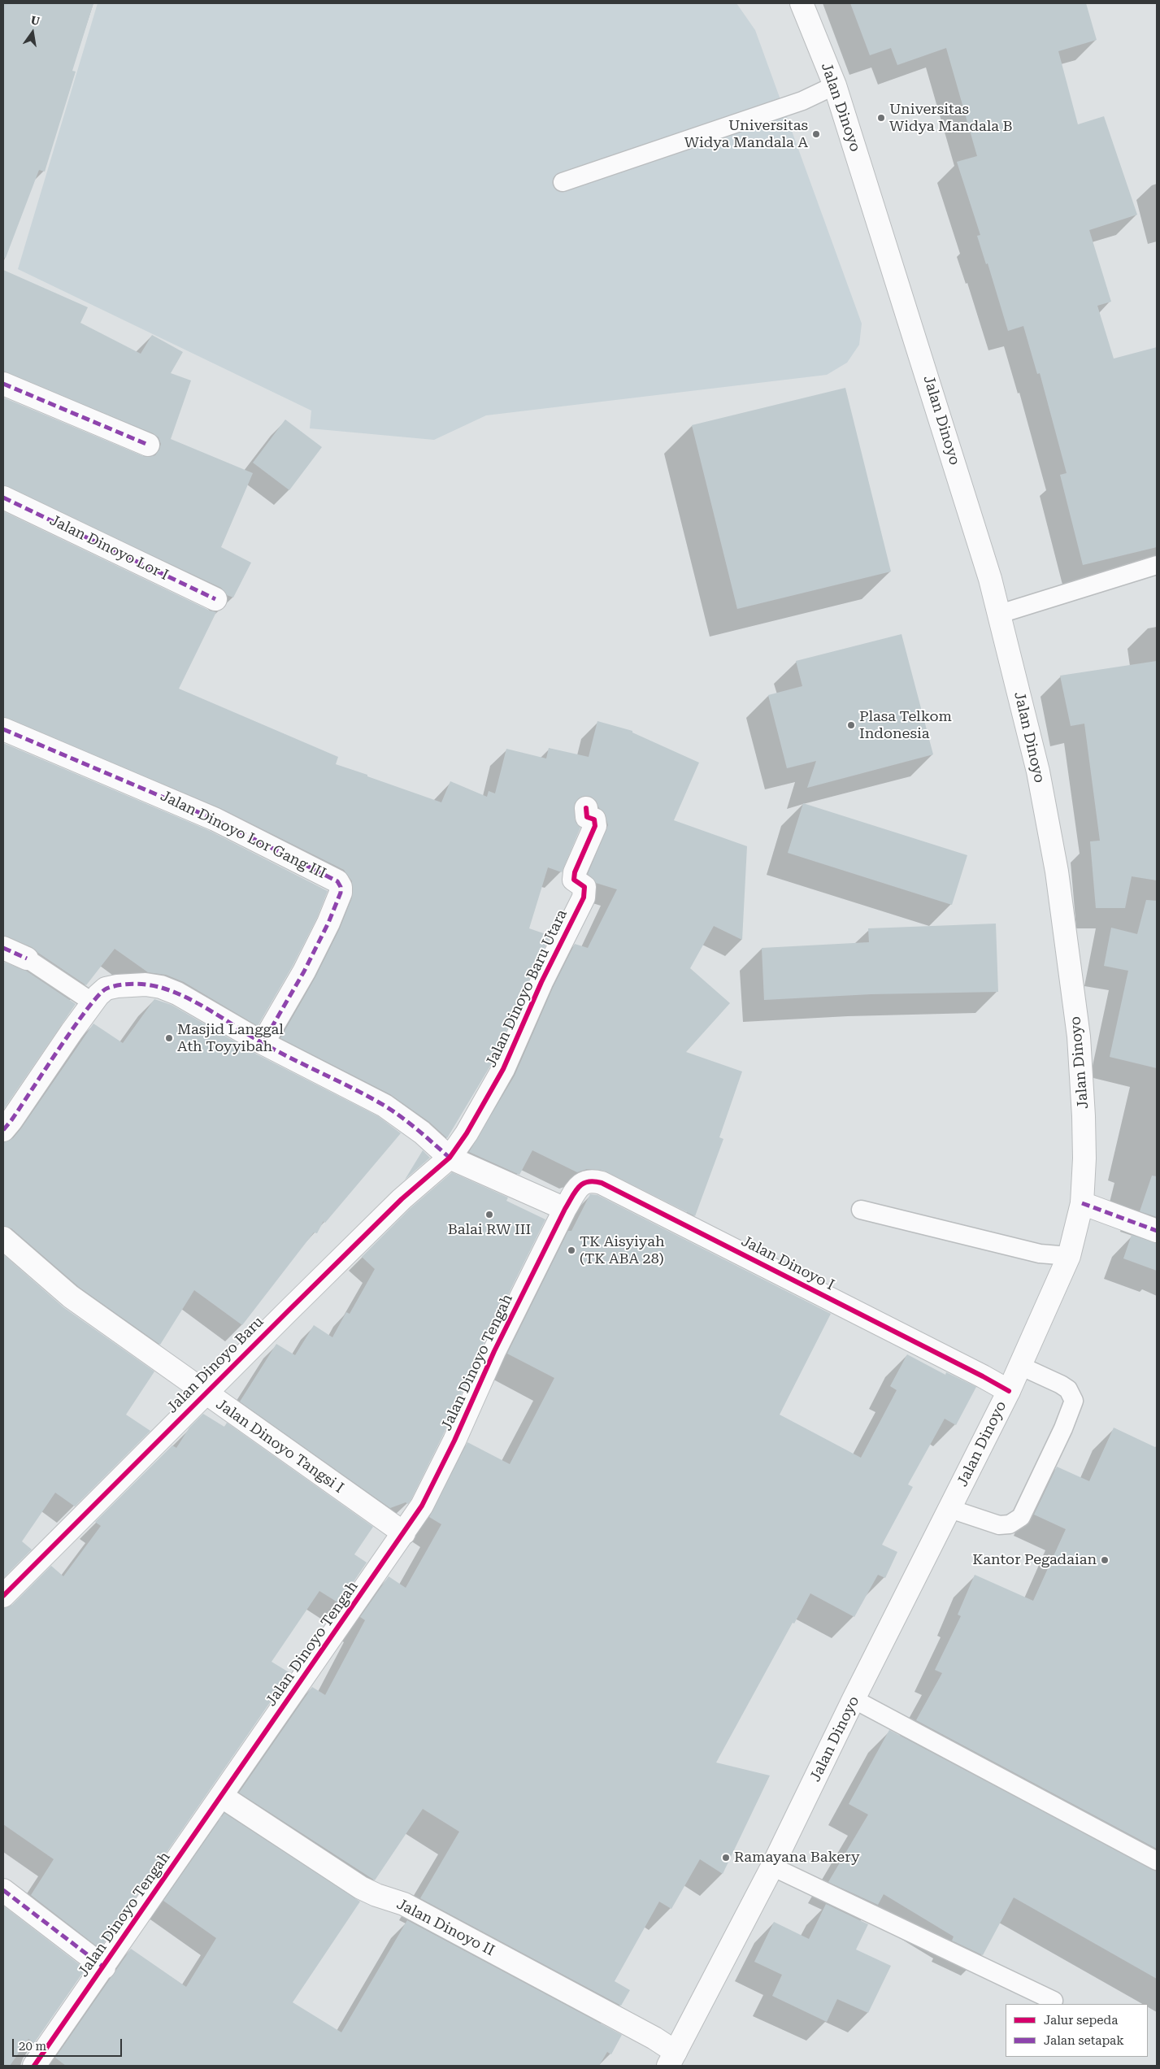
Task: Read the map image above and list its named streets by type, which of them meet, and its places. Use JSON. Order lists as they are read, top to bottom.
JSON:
{
  "streets": {
    "street": [
      "Jalan Dinoyo",
      "Jalan Dinoyo Lor I",
      "Jalan Dinoyo Lor Gang III",
      "Jalan Dinoyo Baru Utara",
      "Jalan Dinoyo I",
      "Jalan Dinoyo Tengah",
      "Jalan Dinoyo Baru",
      "Jalan Dinoyo Tangsi I",
      "Jalan Dinoyo II"
    ]
  },
  "crossings": [
    ["Jalan Dinoyo", "Jalan Dinoyo I"],
    ["Jalan Dinoyo", "Jalan Dinoyo II"],
    ["Jalan Dinoyo Baru Utara", "Jalan Dinoyo Baru"],
    ["Jalan Dinoyo I", "Jalan Dinoyo Tengah"],
    ["Jalan Dinoyo Tengah", "Jalan Dinoyo Tangsi I"],
    ["Jalan Dinoyo Tengah", "Jalan Dinoyo II"],
    ["Jalan Dinoyo Baru", "Jalan Dinoyo Tangsi I"]
  ],
  "places": [
    "Universitas Widya Mandala B",
    "Universitas Widya Mandala A",
    "Plasa Telkom Indonesia",
    "Masjid Langgal Ath Toyyibah",
    "Balai RW III",
    "TK Aisyiyah (TK ABA 28)",
    "Kantor Pegadaian",
    "Ramayana Bakery"
  ],
  "legend": ["Jalur sepeda", "Jalan setapak"],
  "scale_bar": "20 m",
  "north": "top"
}
